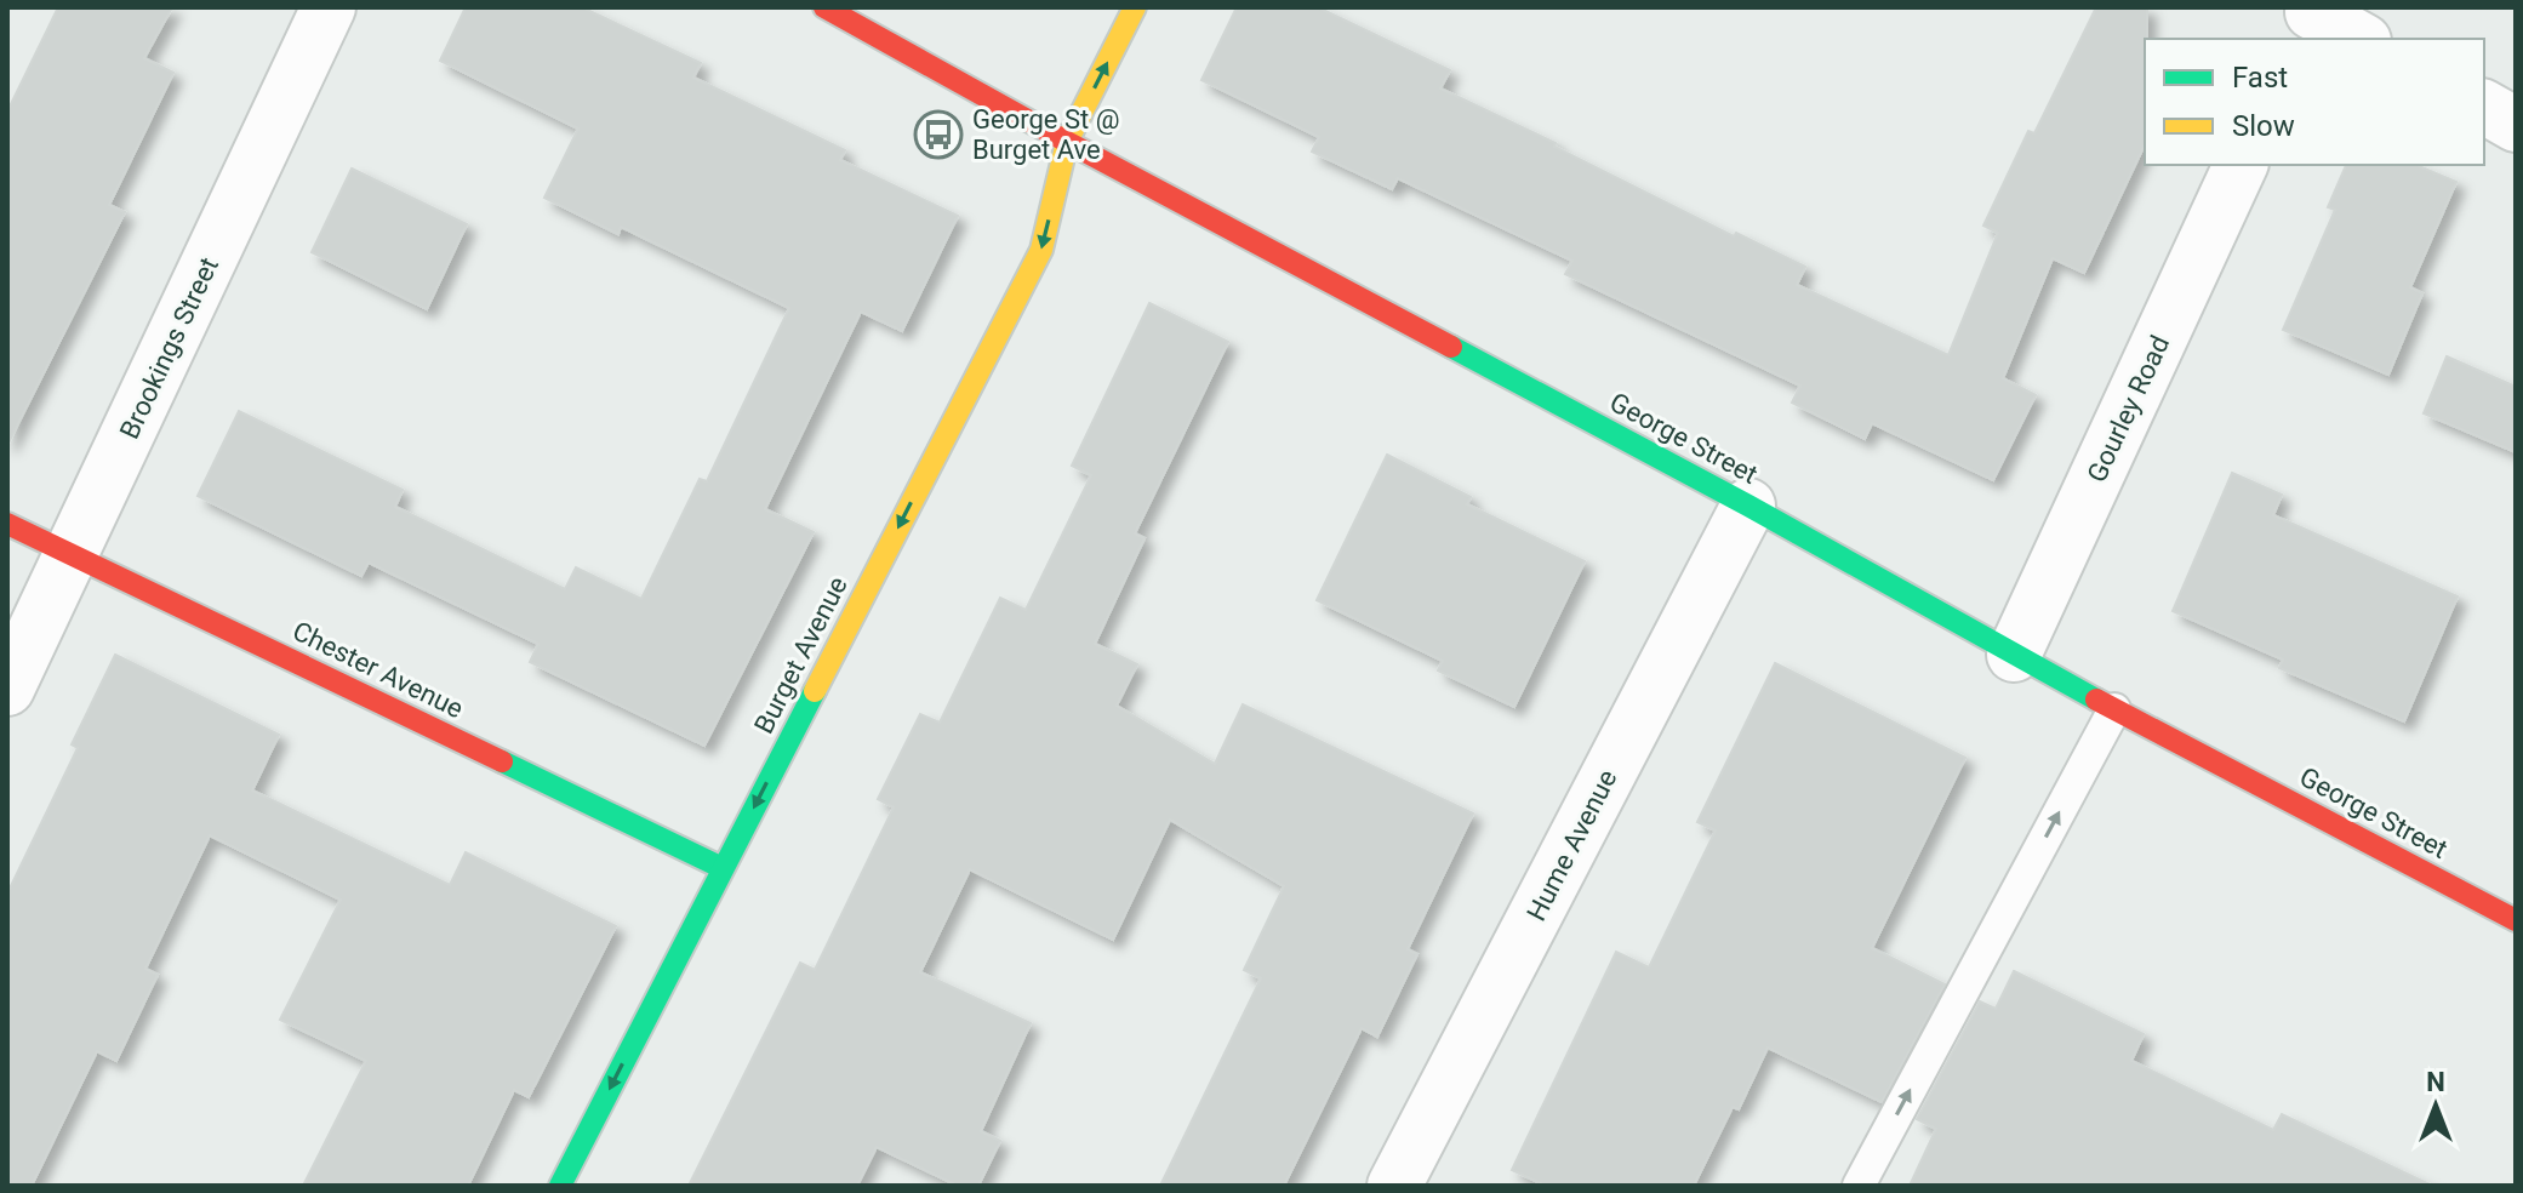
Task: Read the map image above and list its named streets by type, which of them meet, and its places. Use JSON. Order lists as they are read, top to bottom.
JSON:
{
  "streets": {
    "street": [
      "Brookings Street",
      "Gourley Road",
      "George Street",
      "Burget Avenue",
      "Chester Avenue",
      "Hume Avenue"
    ]
  },
  "crossings": [
    ["Brookings Street", "Chester Avenue"],
    ["Gourley Road", "George Street"],
    ["George Street", "Burget Avenue"],
    ["George Street", "Hume Avenue"],
    ["Burget Avenue", "Chester Avenue"]
  ],
  "places": {
    "bus stop": ["George St @ Burget Ave"]
  },
  "legend": ["Fast", "Slow"],
  "north": "top"
}
